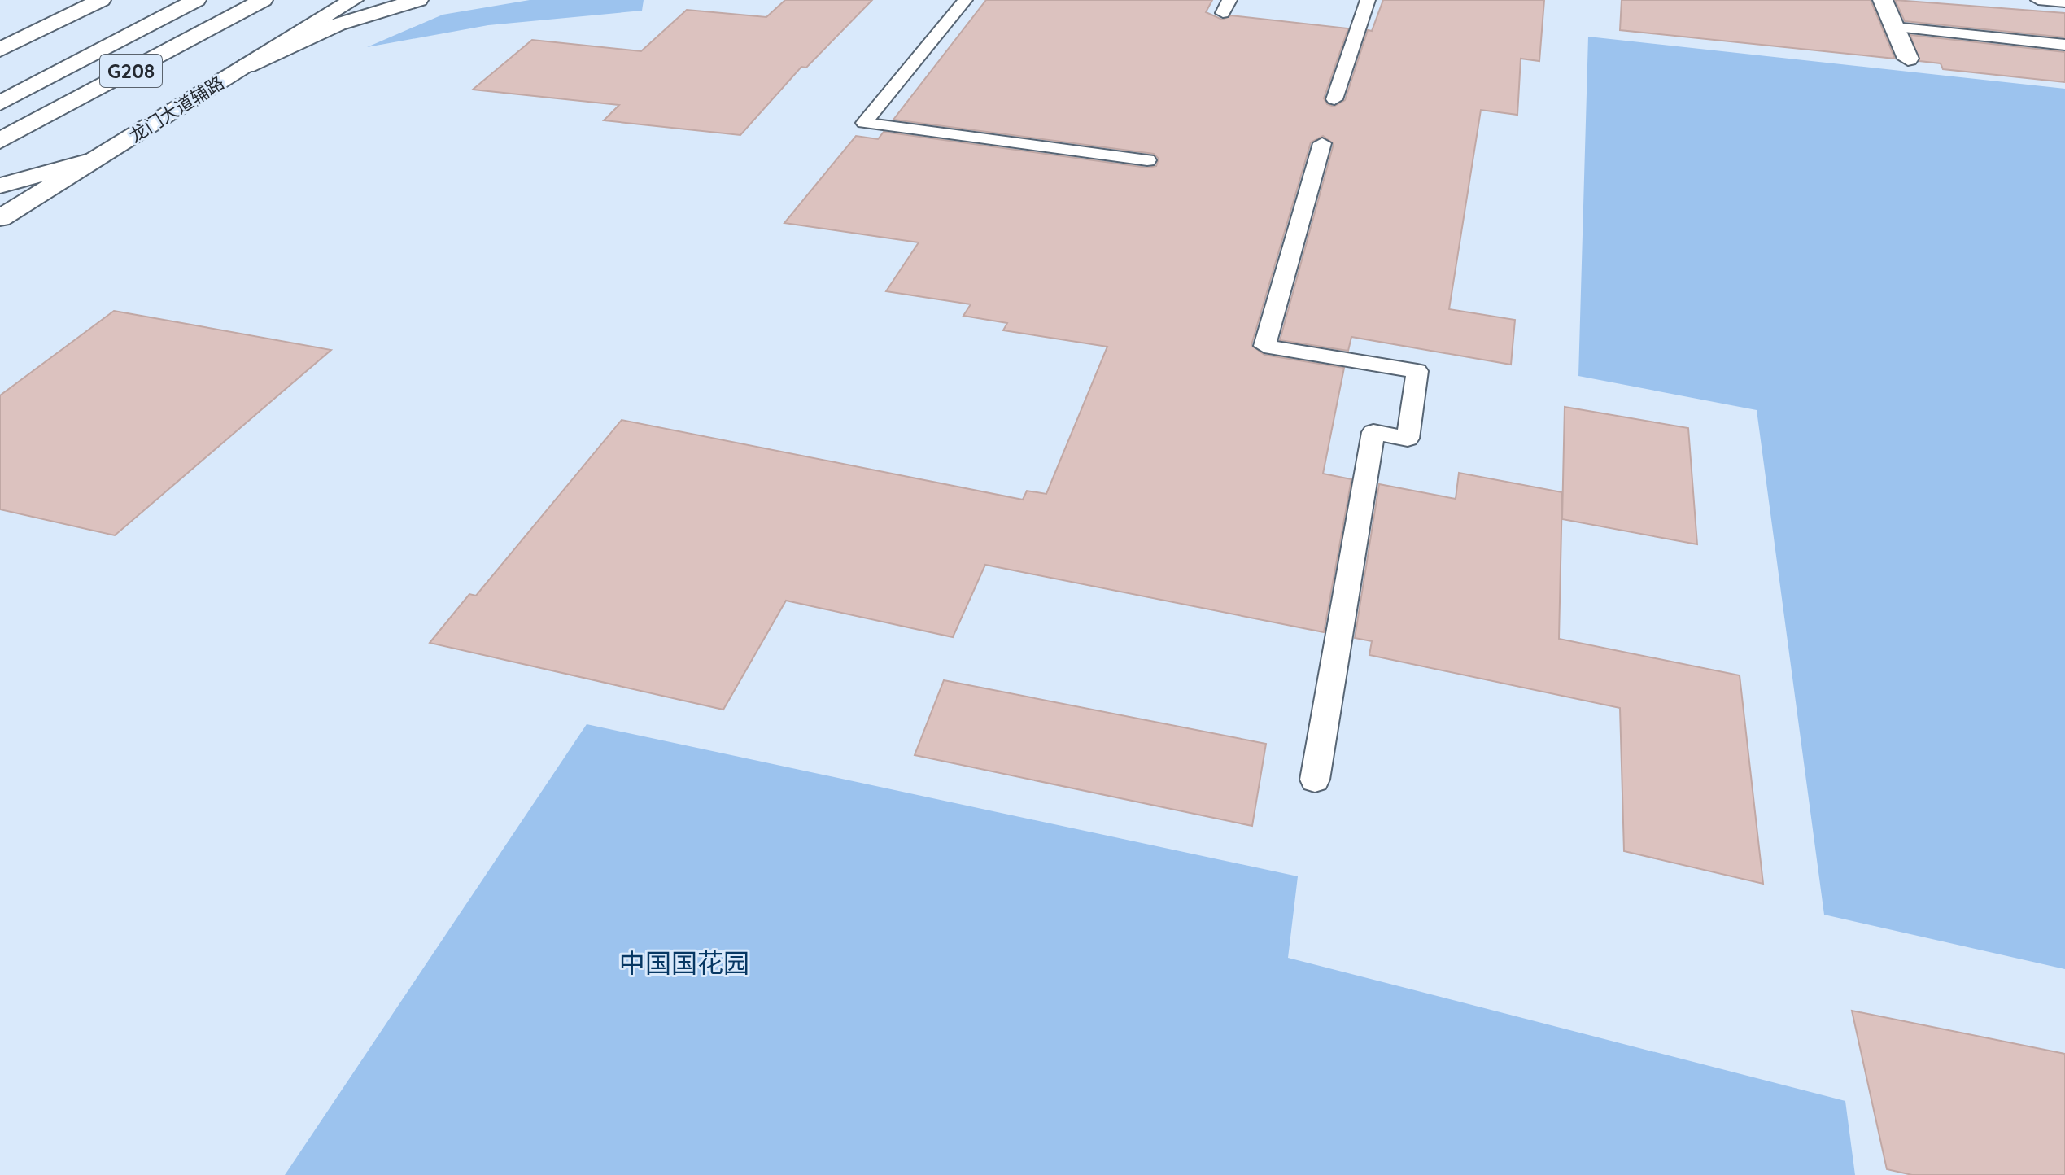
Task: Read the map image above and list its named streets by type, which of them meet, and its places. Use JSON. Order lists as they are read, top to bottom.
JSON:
{
  "streets": {
    "main road": ["G208", "龙门大道辅路"]
  },
  "parks": ["中国国花园"]
}
